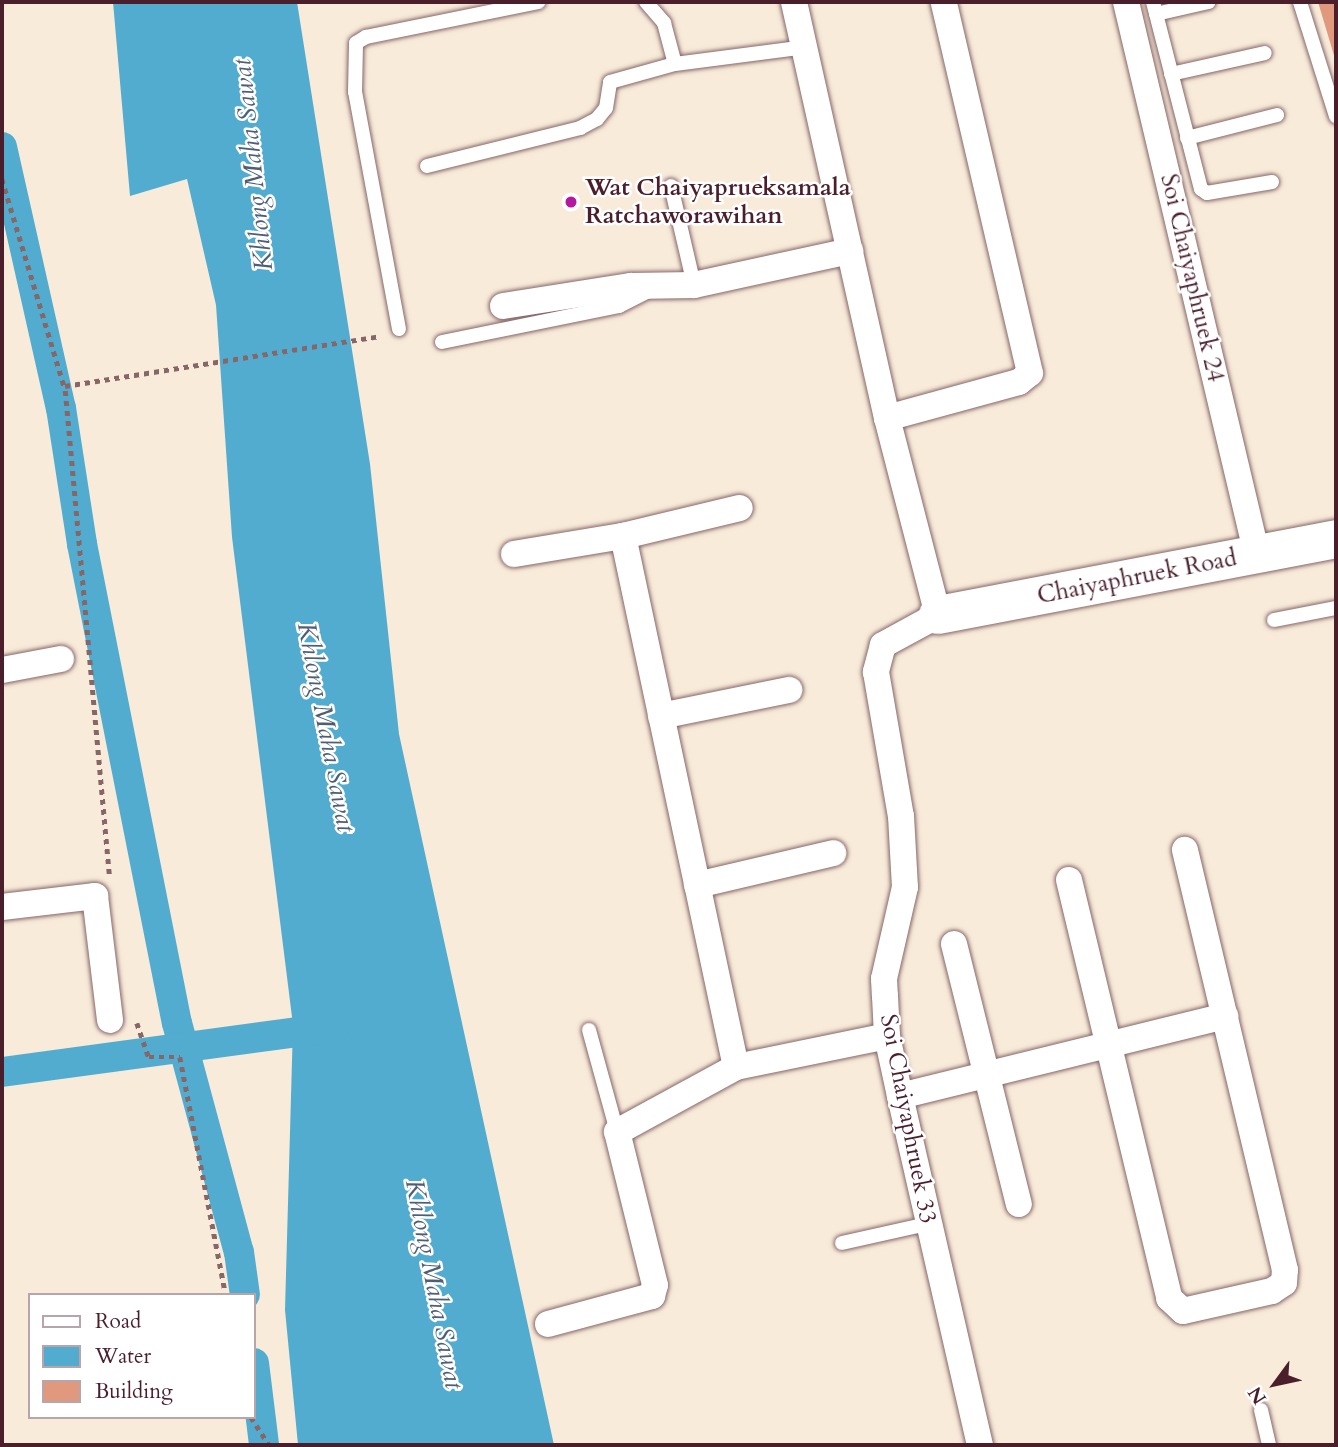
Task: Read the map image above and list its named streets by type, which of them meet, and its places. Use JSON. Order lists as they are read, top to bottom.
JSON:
{
  "streets": {
    "street": ["Soi Chaiyaphruek 24", "Chaiyaphruek Road", "Soi Chaiyaphruek 33"]
  },
  "crossings": [
    ["Soi Chaiyaphruek 24", "Chaiyaphruek Road"],
    ["Chaiyaphruek Road", "Soi Chaiyaphruek 33"]
  ],
  "water": ["Khlong Maha Sawat"],
  "places": ["Wat Chaiyaprueksamala Ratchaworawihan"],
  "legend": ["Road", "Water", "Building"],
  "north": "bottom left"
}
